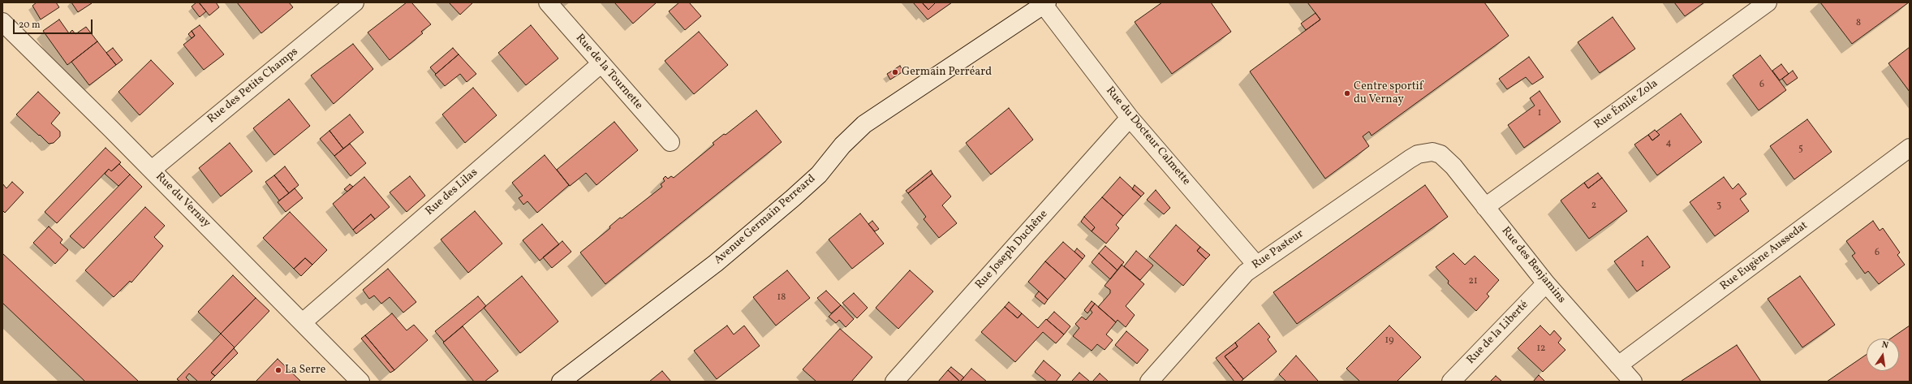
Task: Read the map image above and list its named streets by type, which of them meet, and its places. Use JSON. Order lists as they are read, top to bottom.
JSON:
{
  "streets": {
    "street": [
      "Rue de la Tournette",
      "Rue des Petits Champs",
      "Rue Émile Zola",
      "Rue du Docteur Calmette",
      "Rue des Lilas",
      "Rue du Vernay",
      "Avenue Germain Perreard",
      "Rue Joseph Duchêne",
      "Rue Pasteur",
      "Rue Eugène Aussedat",
      "Rue des Benjamins",
      "Rue de la Liberté"
    ]
  },
  "crossings": [
    ["Rue de la Tournette", "Rue des Lilas"],
    ["Rue des Petits Champs", "Rue du Vernay"],
    ["Rue Émile Zola", "Rue des Benjamins"],
    ["Rue du Docteur Calmette", "Avenue Germain Perreard"],
    ["Rue du Docteur Calmette", "Rue Joseph Duchêne"],
    ["Rue du Docteur Calmette", "Rue Pasteur"],
    ["Rue des Lilas", "Rue du Vernay"],
    ["Rue Pasteur", "Rue des Benjamins"],
    ["Rue Eugène Aussedat", "Rue des Benjamins"],
    ["Rue des Benjamins", "Rue de la Liberté"]
  ],
  "places": ["Germain Perréard", "Centre sportif du Vernay", "La Serre"],
  "house_numbers": [
    "8",
    "6",
    "1",
    "4",
    "5",
    "2",
    "3",
    "6",
    "1",
    "21",
    "18",
    "19",
    "12"
  ],
  "scale_bar": "20 m",
  "north": "top"
}
